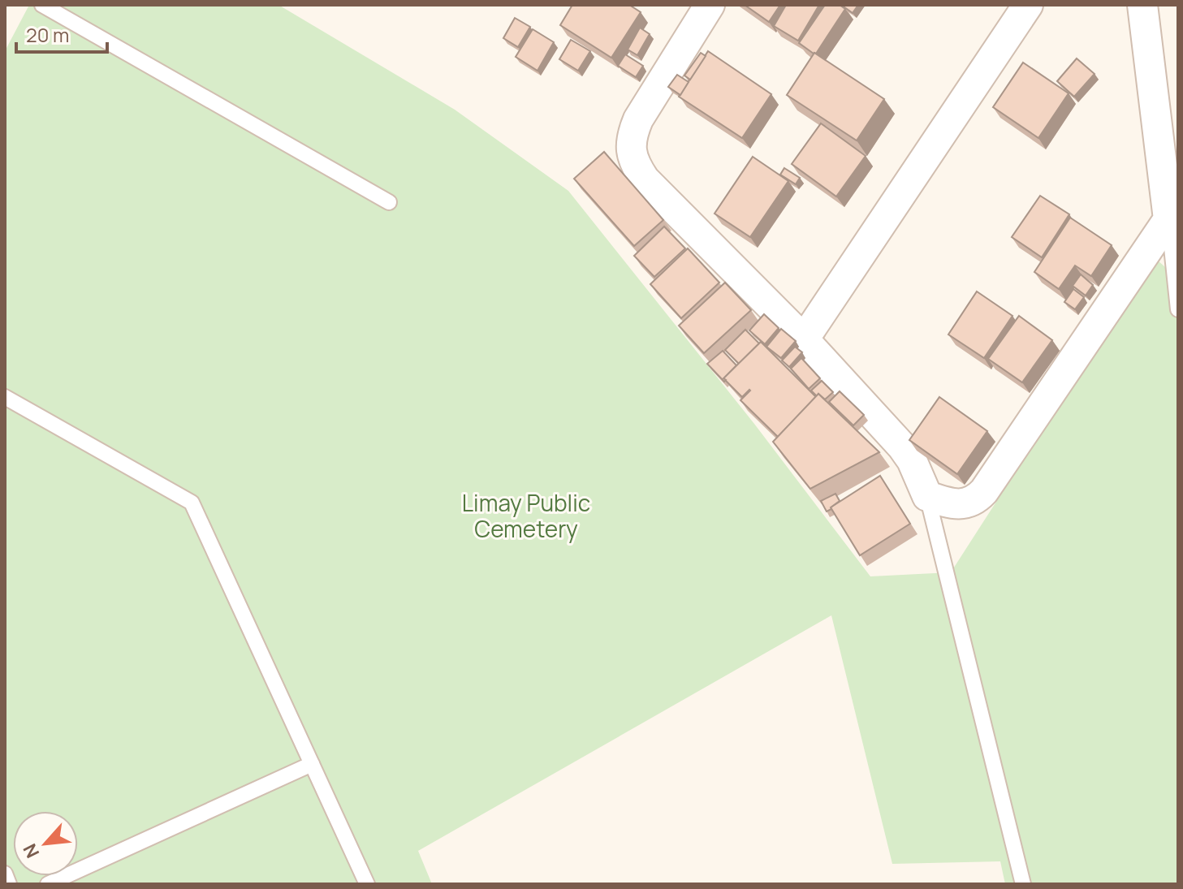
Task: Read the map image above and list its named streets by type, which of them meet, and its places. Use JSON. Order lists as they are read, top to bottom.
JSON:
{
  "parks": ["Limay Public Cemetery"],
  "scale_bar": "20 m",
  "north": "bottom left"
}
